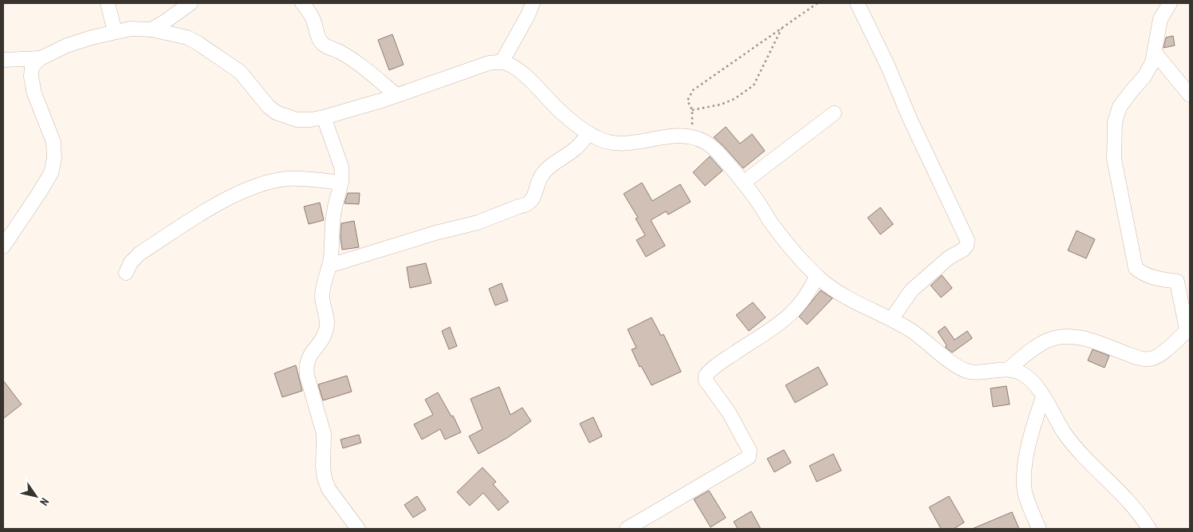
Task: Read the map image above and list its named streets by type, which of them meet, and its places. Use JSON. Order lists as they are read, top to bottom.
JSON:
{
  "north": "bottom right"
}
